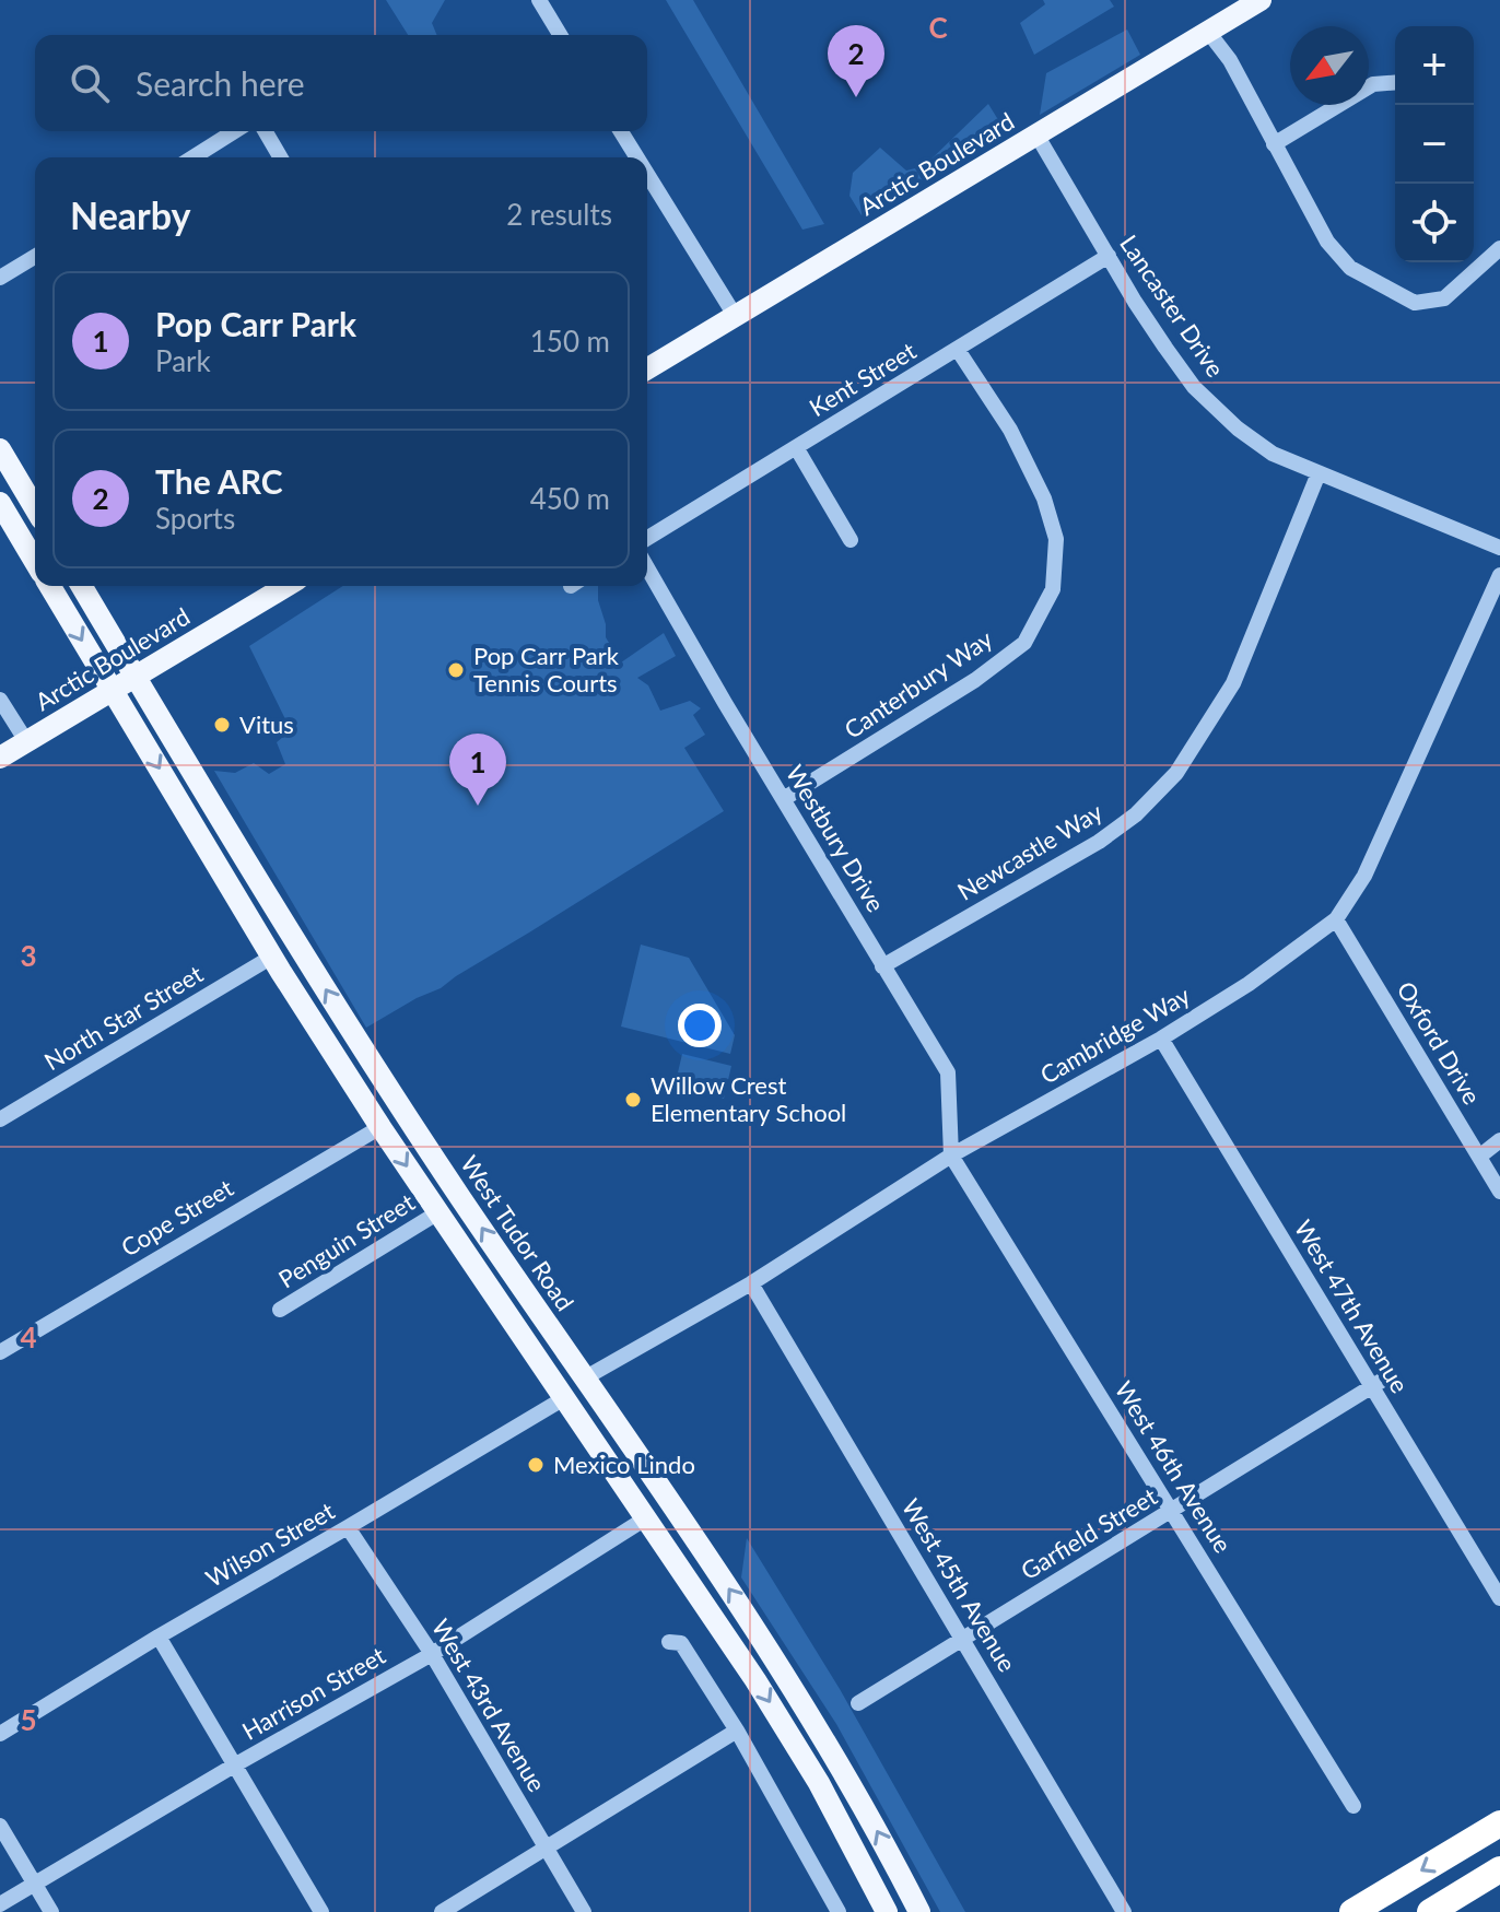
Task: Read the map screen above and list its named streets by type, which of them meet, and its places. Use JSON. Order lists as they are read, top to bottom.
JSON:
{
  "streets": {
    "main road": ["Arctic Boulevard", "West Tudor Road"],
    "street": [
      "Lancaster Drive",
      "Kent Street",
      "Canterbury Way",
      "Westbury Drive",
      "Newcastle Way",
      "North Star Street",
      "Cambridge Way",
      "Oxford Drive",
      "Cope Street",
      "Penguin Street",
      "West 47th Avenue",
      "West 46th Avenue",
      "Garfield Street",
      "Wilson Street",
      "West 45th Avenue",
      "Harrison Street",
      "West 43rd Avenue"
    ]
  },
  "crossings": [
    ["Arctic Boulevard", "Lancaster Drive"],
    ["Arctic Boulevard", "West Tudor Road"],
    ["Lancaster Drive", "Kent Street"],
    ["Lancaster Drive", "Newcastle Way"],
    ["Kent Street", "Canterbury Way"],
    ["Canterbury Way", "Westbury Drive"],
    ["Westbury Drive", "Newcastle Way"],
    ["Westbury Drive", "Cambridge Way"],
    ["Westbury Drive", "West 46th Avenue"],
    ["Cambridge Way", "Oxford Drive"],
    ["Cambridge Way", "West Tudor Road"],
    ["Cambridge Way", "West 47th Avenue"],
    ["Cambridge Way", "West 46th Avenue"],
    ["Cambridge Way", "West 45th Avenue"],
    ["West 47th Avenue", "Garfield Street"],
    ["West 46th Avenue", "Garfield Street"],
    ["Garfield Street", "West 45th Avenue"],
    ["Wilson Street", "West 43rd Avenue"],
    ["Harrison Street", "West 43rd Avenue"]
  ],
  "places": [
    "Pop Carr Park Tennis Courts",
    "Vitus",
    "Willow Crest Elementary School",
    "Mexico Lindo"
  ],
  "north": "bottom left",
  "page": {
    "pins": ["2", "1"],
    "map_buttons": ["+", "−"],
    "search": "Search here",
    "heading": ["Nearby", "2 results"],
    "list": [
      {
        "mark": "1",
        "name": "Pop Carr Park",
        "note": "Park",
        "value": "150 m"
      },
      {
        "mark": "2",
        "name": "The ARC",
        "note": "Sports",
        "value": "450 m"
      }
    ]
  },
  "grid": {
    "columns": ["C"],
    "rows": ["3", "4", "5"]
  }
}
